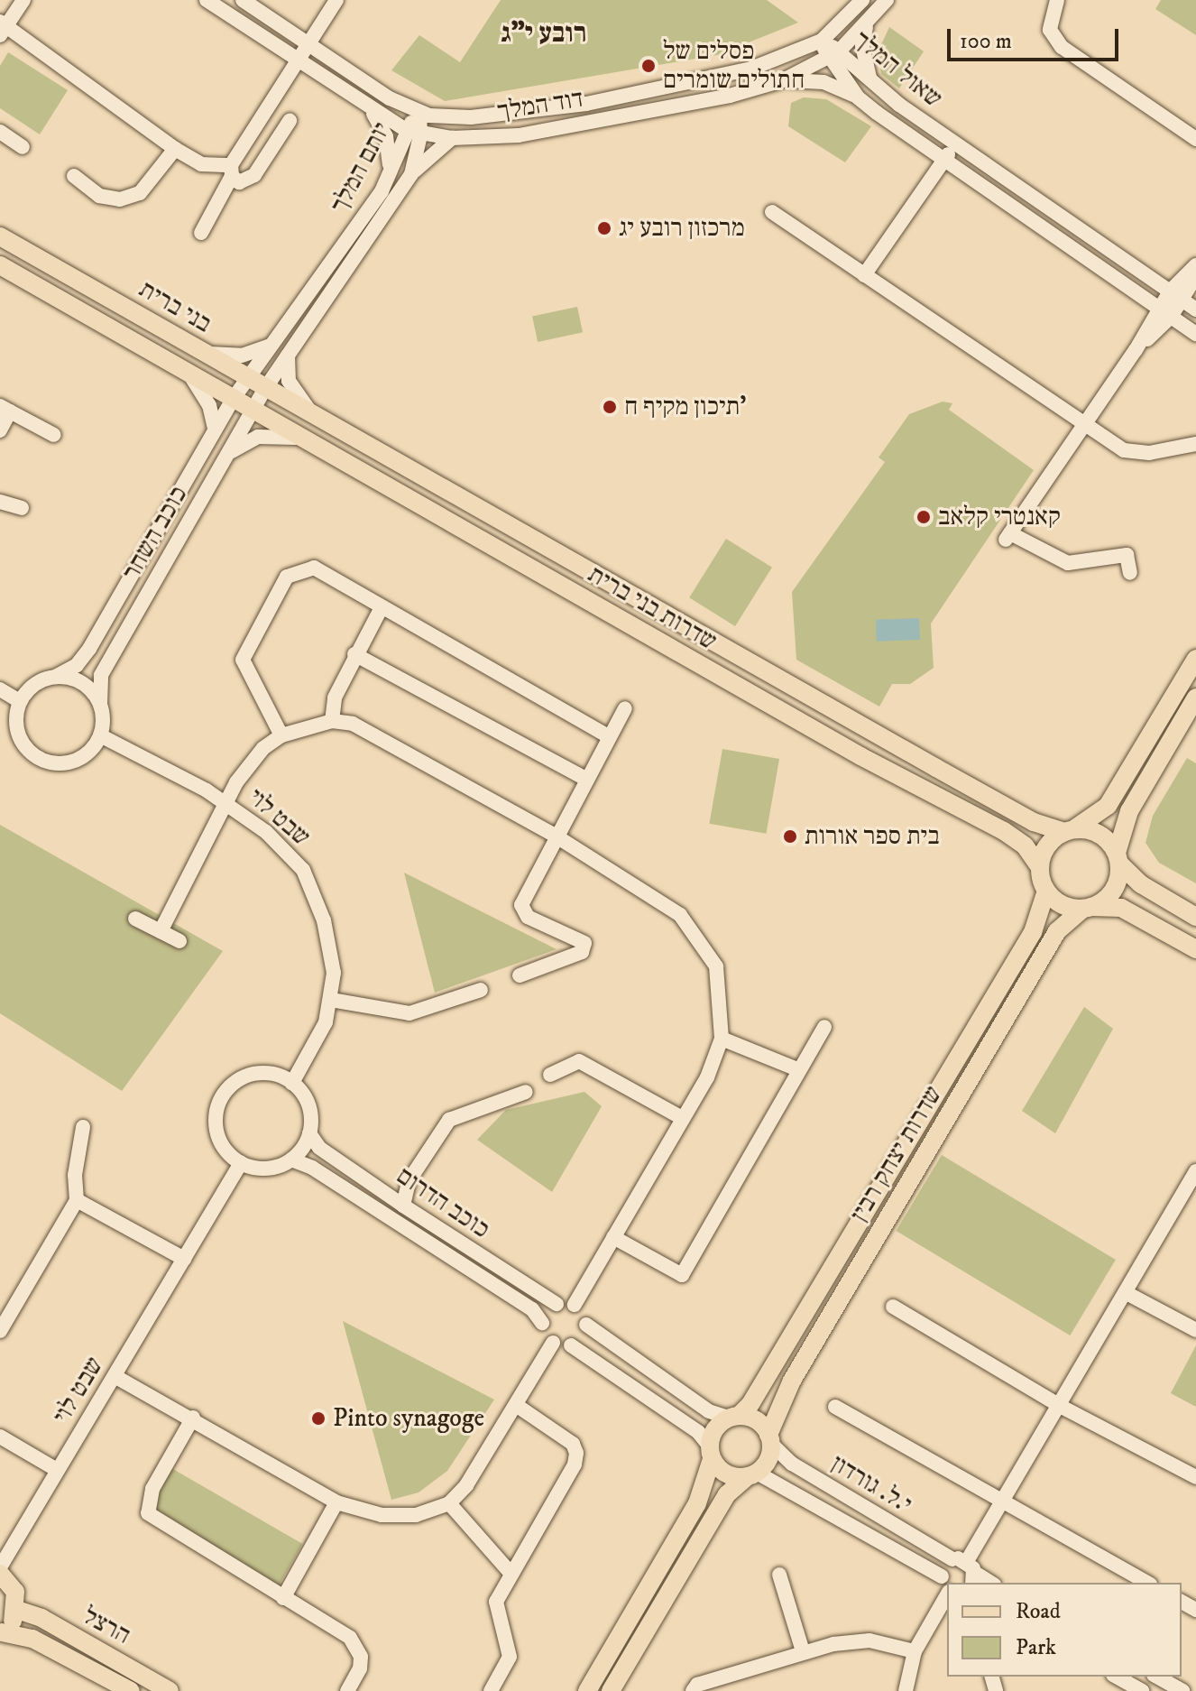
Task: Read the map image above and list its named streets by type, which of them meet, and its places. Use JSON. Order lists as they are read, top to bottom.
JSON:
{
  "streets": {
    "main road": [
      "בני ברית",
      "שדרות בני ברית",
      "שדרות יצחק רבין",
      "הרצל"
    ],
    "street": [
      "שאול המלך",
      "דוד המלך",
      "יותם המלך",
      "כוכב השחר",
      "שבט לוי",
      "כוכב הדרום",
      "י.ל. גורדון"
    ]
  },
  "crossings": [
    ["שאול המלך", "דוד המלך"],
    ["דוד המלך", "יותם המלך"],
    ["יותם המלך", "בני ברית"],
    ["יותם המלך", "כוכב השחר"],
    ["יותם המלך", "שדרות בני ברית"],
    ["בני ברית", "כוכב השחר"],
    ["בני ברית", "שדרות בני ברית"],
    ["כוכב השחר", "שדרות בני ברית"],
    ["כוכב השחר", "שבט לוי"],
    ["שדרות בני ברית", "שדרות יצחק רבין"],
    ["שבט לוי", "כוכב הדרום"],
    ["שדרות יצחק רבין", "י.ל. גורדון"]
  ],
  "districts": ["רובע י\"ג"],
  "places": [
    "פסלים של חתולים שומרים",
    "מרכזון רובע יג",
    "תיכון מקיף ח'",
    "קאנטרי קלאב",
    "בית ספר אורות",
    "Pinto synagoge"
  ],
  "legend": ["Road", "Park"],
  "scale_bar": "100 m"
}
